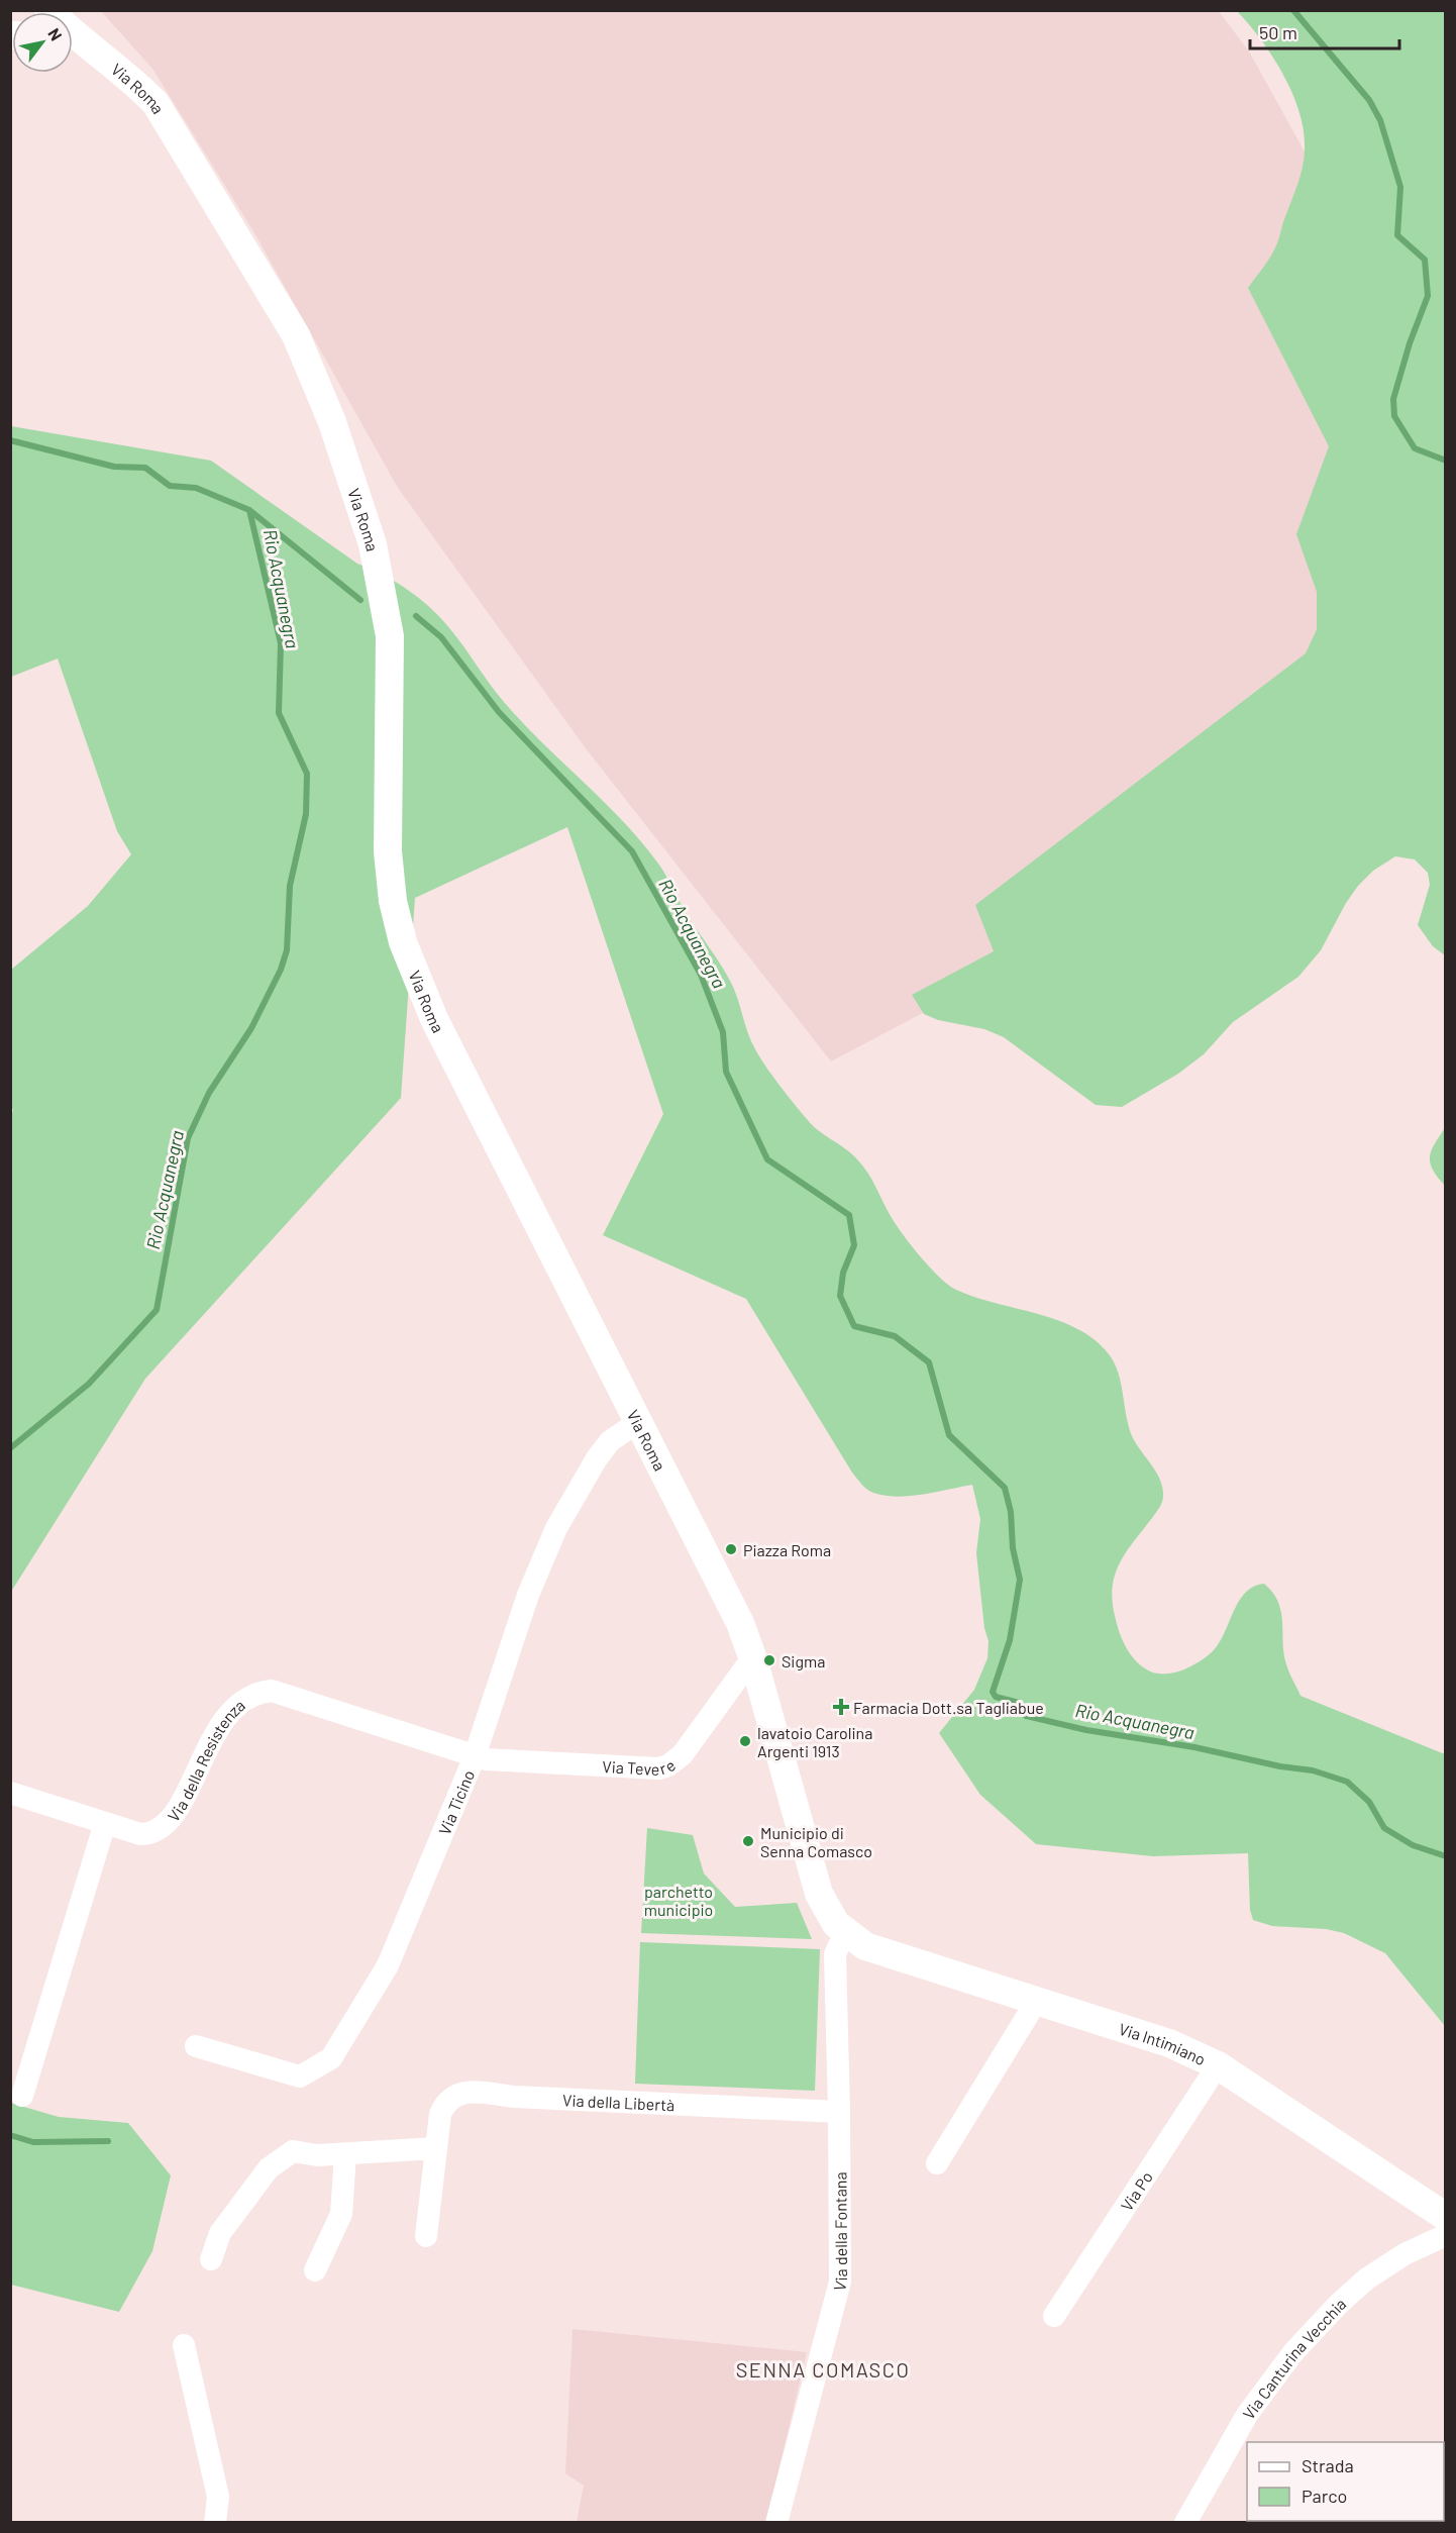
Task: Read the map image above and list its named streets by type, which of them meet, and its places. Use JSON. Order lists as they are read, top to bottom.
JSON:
{
  "streets": {
    "street": [
      "Via Roma",
      "Via della Resistenza",
      "Via Tevere",
      "Via Ticino",
      "Via Intimiano",
      "Via della Libertà",
      "Via Po",
      "Via della Fontana",
      "Via Canturina Vecchia"
    ]
  },
  "crossings": [
    ["Via Roma", "Via Tevere"],
    ["Via Roma", "Via Ticino"],
    ["Via Roma", "Via Intimiano"],
    ["Via Roma", "Via della Fontana"],
    ["Via della Resistenza", "Via Tevere"],
    ["Via della Resistenza", "Via Ticino"],
    ["Via Tevere", "Via Ticino"],
    ["Via Intimiano", "Via Po"],
    ["Via Intimiano", "Via della Fontana"],
    ["Via della Libertà", "Via della Fontana"]
  ],
  "districts": ["SENNA COMASCO"],
  "water": ["Rio Acquanegra"],
  "parks": ["parchetto municipio"],
  "places": {
    "other": [
      "Piazza Roma",
      "Sigma",
      "lavatoio Carolina Argenti 1913",
      "Municipio di Senna Comasco"
    ],
    "health": ["Farmacia Dott.sa Tagliabue"]
  },
  "legend": ["Strada", "Parco"],
  "scale_bar": "50 m",
  "north": "top right"
}
